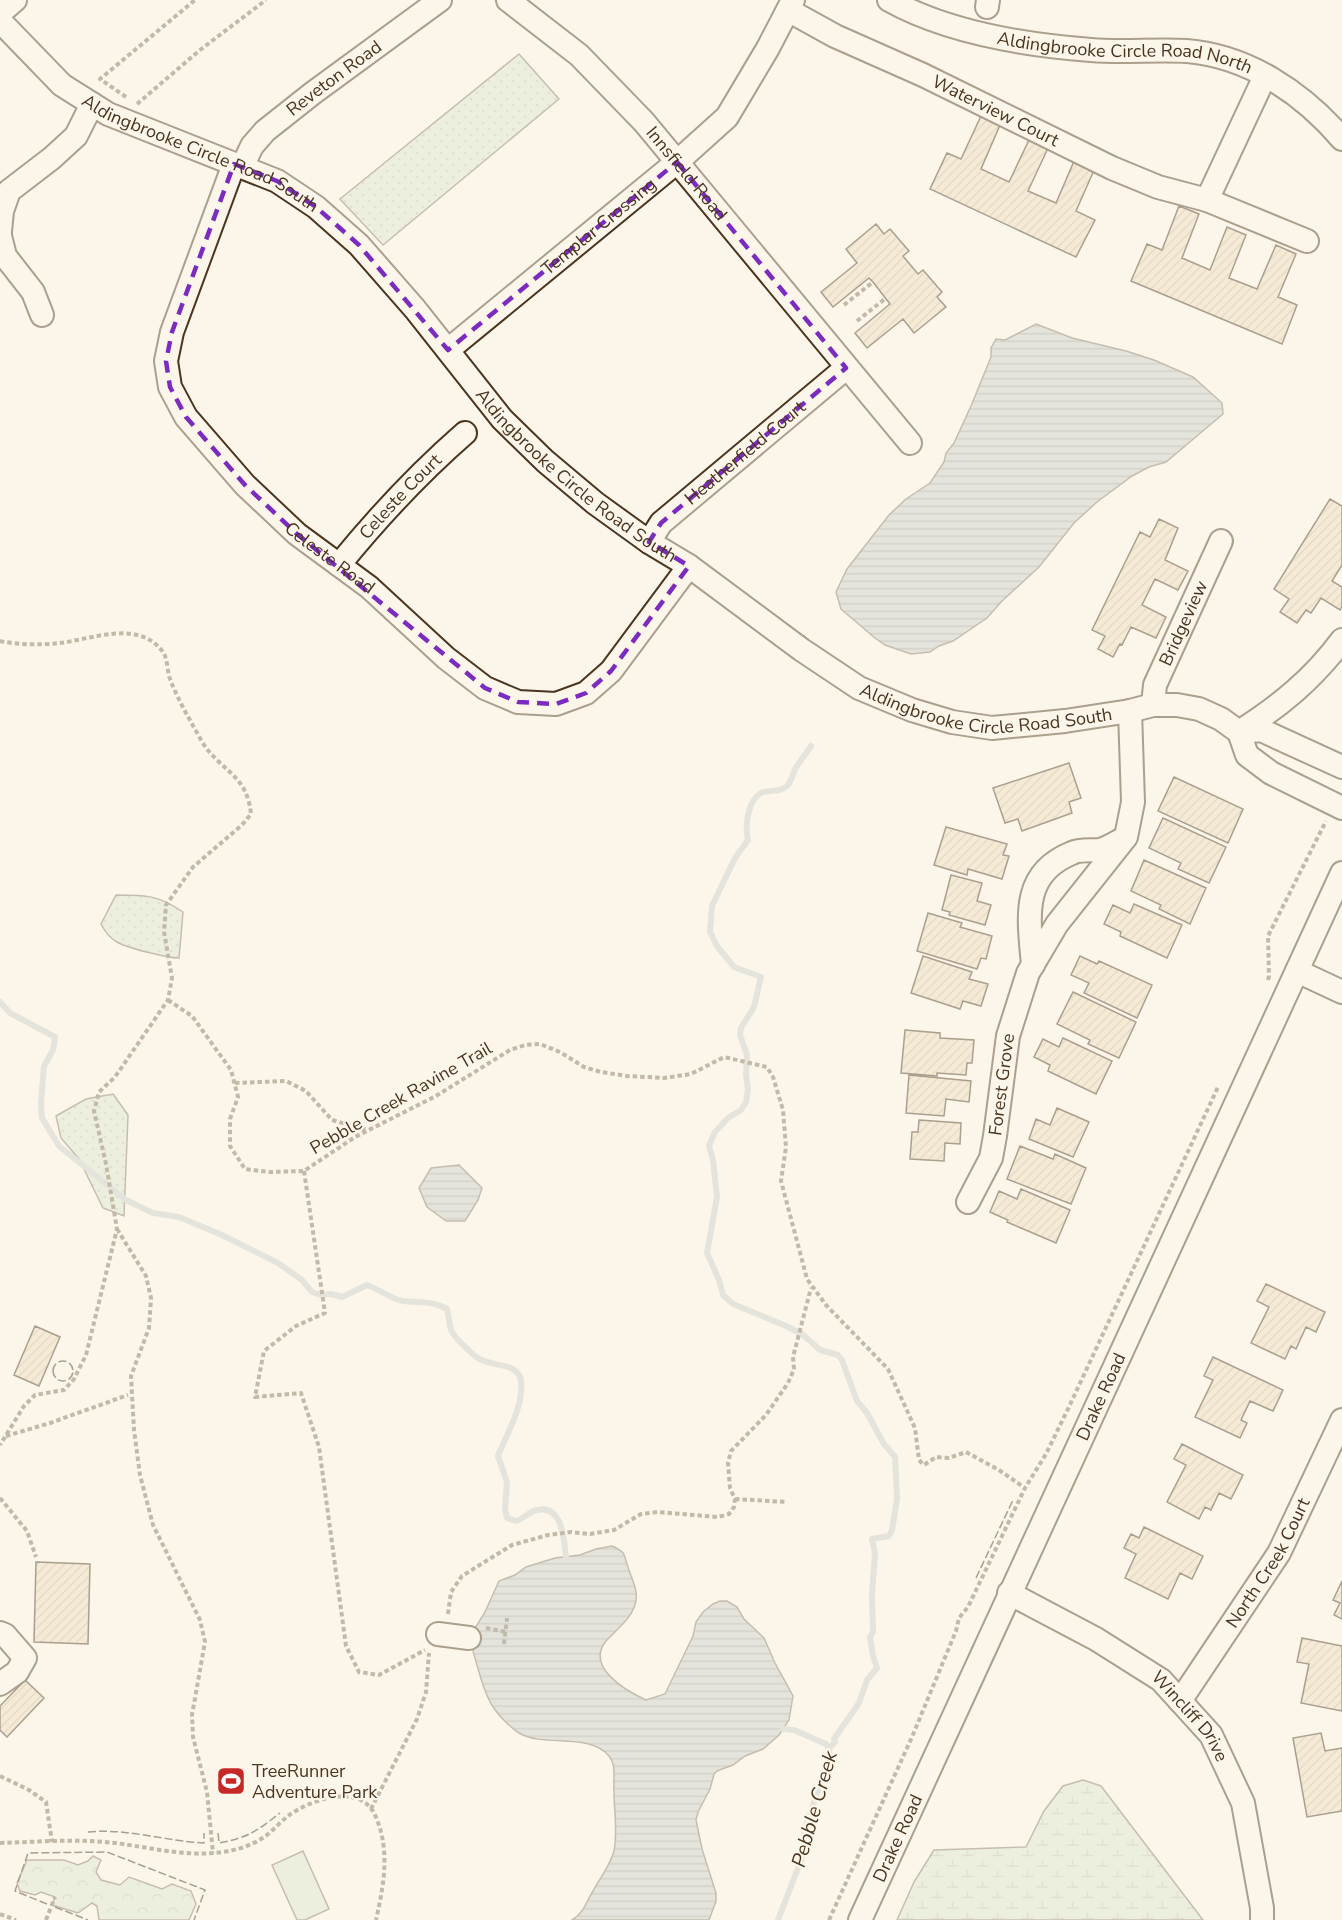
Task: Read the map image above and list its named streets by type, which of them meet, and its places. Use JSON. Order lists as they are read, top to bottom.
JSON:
{
  "streets": {
    "street": [
      "Aldingbrooke Circle Road North",
      "Reveton Road",
      "Waterview Court",
      "Aldingbrooke Circle Road South",
      "Innsfield Road",
      "Templar Crossing",
      "Heatherfield Court",
      "Celeste Court",
      "Celeste Road",
      "Bridgeview",
      "Forest Grove",
      "Drake Road",
      "North Creek Court",
      "Wincliff Drive"
    ],
    "path": ["Pebble Creek Ravine Trail"]
  },
  "crossings": [
    ["Reveton Road", "Aldingbrooke Circle Road South"],
    ["Reveton Road", "Celeste Road"],
    ["Waterview Court", "Templar Crossing"],
    ["Aldingbrooke Circle Road South", "Templar Crossing"],
    ["Aldingbrooke Circle Road South", "Heatherfield Court"],
    ["Aldingbrooke Circle Road South", "Celeste Road"],
    ["Aldingbrooke Circle Road South", "Bridgeview"],
    ["Aldingbrooke Circle Road South", "Forest Grove"],
    ["Innsfield Road", "Templar Crossing"],
    ["Innsfield Road", "Heatherfield Court"],
    ["Celeste Court", "Celeste Road"],
    ["Drake Road", "Wincliff Drive"],
    ["North Creek Court", "Wincliff Drive"]
  ],
  "water": ["Pebble Creek"],
  "places": {
    "sports": ["TreeRunner Adventure Park"]
  }
}
